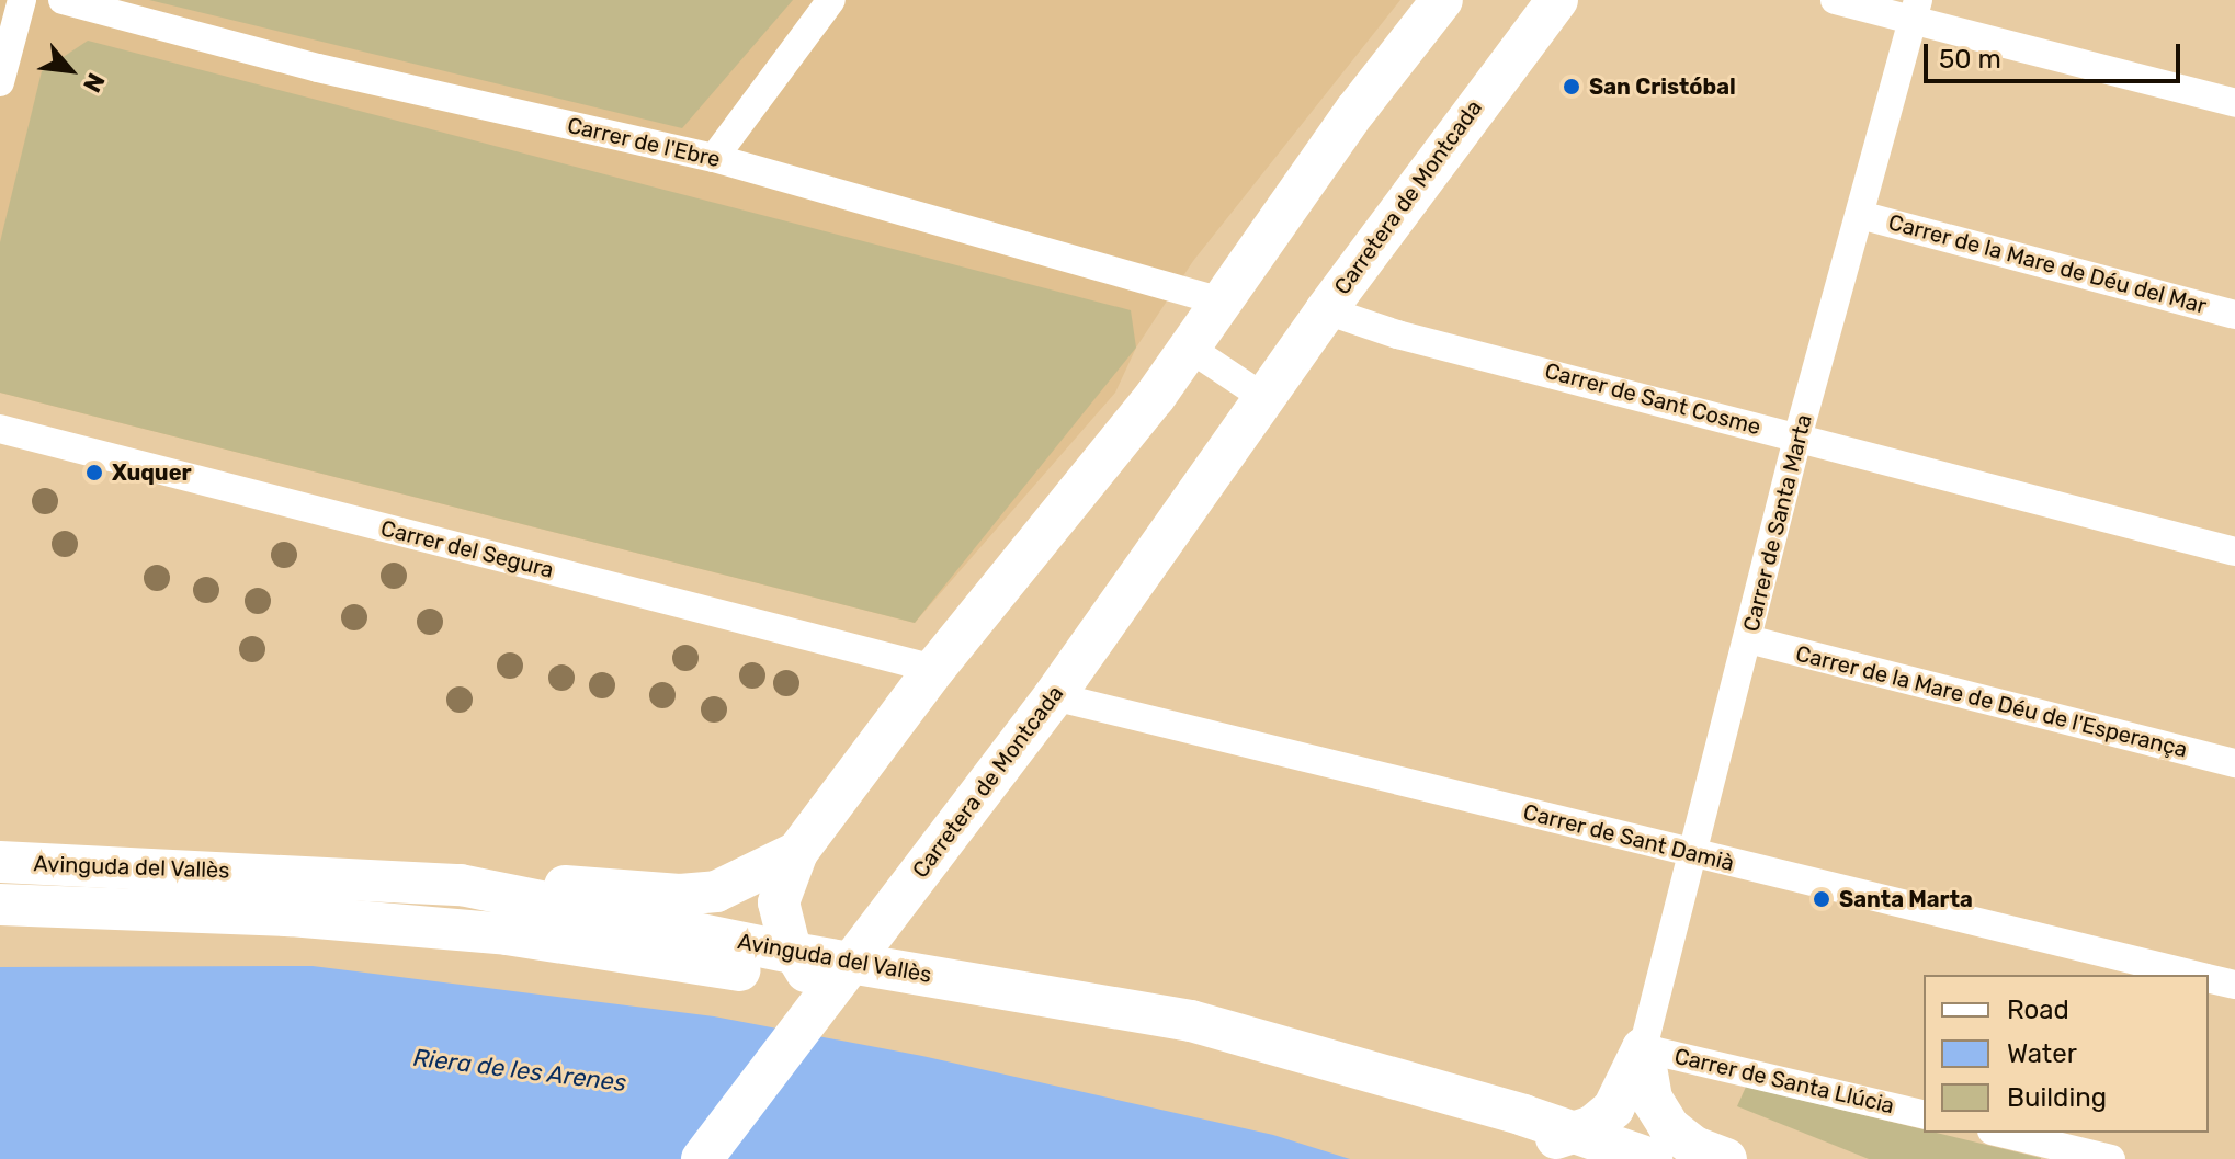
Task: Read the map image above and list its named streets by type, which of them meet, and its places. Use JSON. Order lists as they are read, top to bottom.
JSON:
{
  "streets": {
    "main road": ["Carretera de Montcada", "Avinguda del Vallès"],
    "street": [
      "Carrer de l'Ebre",
      "Carrer de la Mare de Déu del Mar",
      "Carrer de Sant Cosme",
      "Carrer de Santa Marta",
      "Carrer del Segura",
      "Carrer de la Mare de Déu de l'Esperança",
      "Carrer de Sant Damià",
      "Carrer de Santa Llúcia"
    ]
  },
  "crossings": [
    ["Carretera de Montcada", "Carrer de Sant Cosme"],
    ["Carretera de Montcada", "Carrer de Sant Damià"],
    ["Carrer de la Mare de Déu del Mar", "Carrer de Santa Marta"],
    ["Carrer de Sant Cosme", "Carrer de Santa Marta"],
    ["Carrer de Santa Marta", "Carrer de la Mare de Déu de l'Esperança"],
    ["Carrer de Santa Marta", "Carrer de Sant Damià"],
    ["Carrer de Santa Marta", "Carrer de Santa Llúcia"]
  ],
  "water": ["Riera de les Arenes"],
  "places": ["San Cristóbal", "Xuquer", "Santa Marta"],
  "legend": ["Road", "Water", "Building"],
  "scale_bar": "50 m",
  "north": "bottom right"
}
